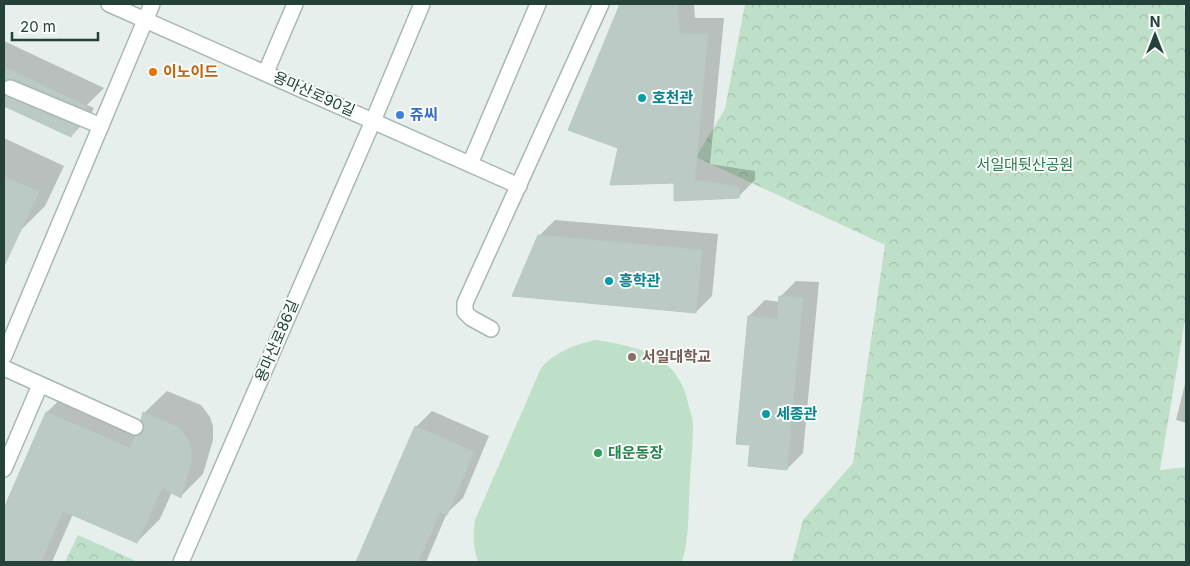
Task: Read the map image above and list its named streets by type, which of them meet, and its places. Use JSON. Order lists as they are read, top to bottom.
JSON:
{
  "streets": {
    "street": ["용마산로90길", "용마산로86길"]
  },
  "crossings": [
    ["용마산로90길", "용마산로86길"]
  ],
  "parks": ["서일대뒷산공원"],
  "places": [
    "이노이드",
    "호천관",
    "쥬씨",
    "흥학관",
    "서일대학교",
    "세종관",
    "대운동장"
  ],
  "scale_bar": "20 m",
  "north": "top"
}
